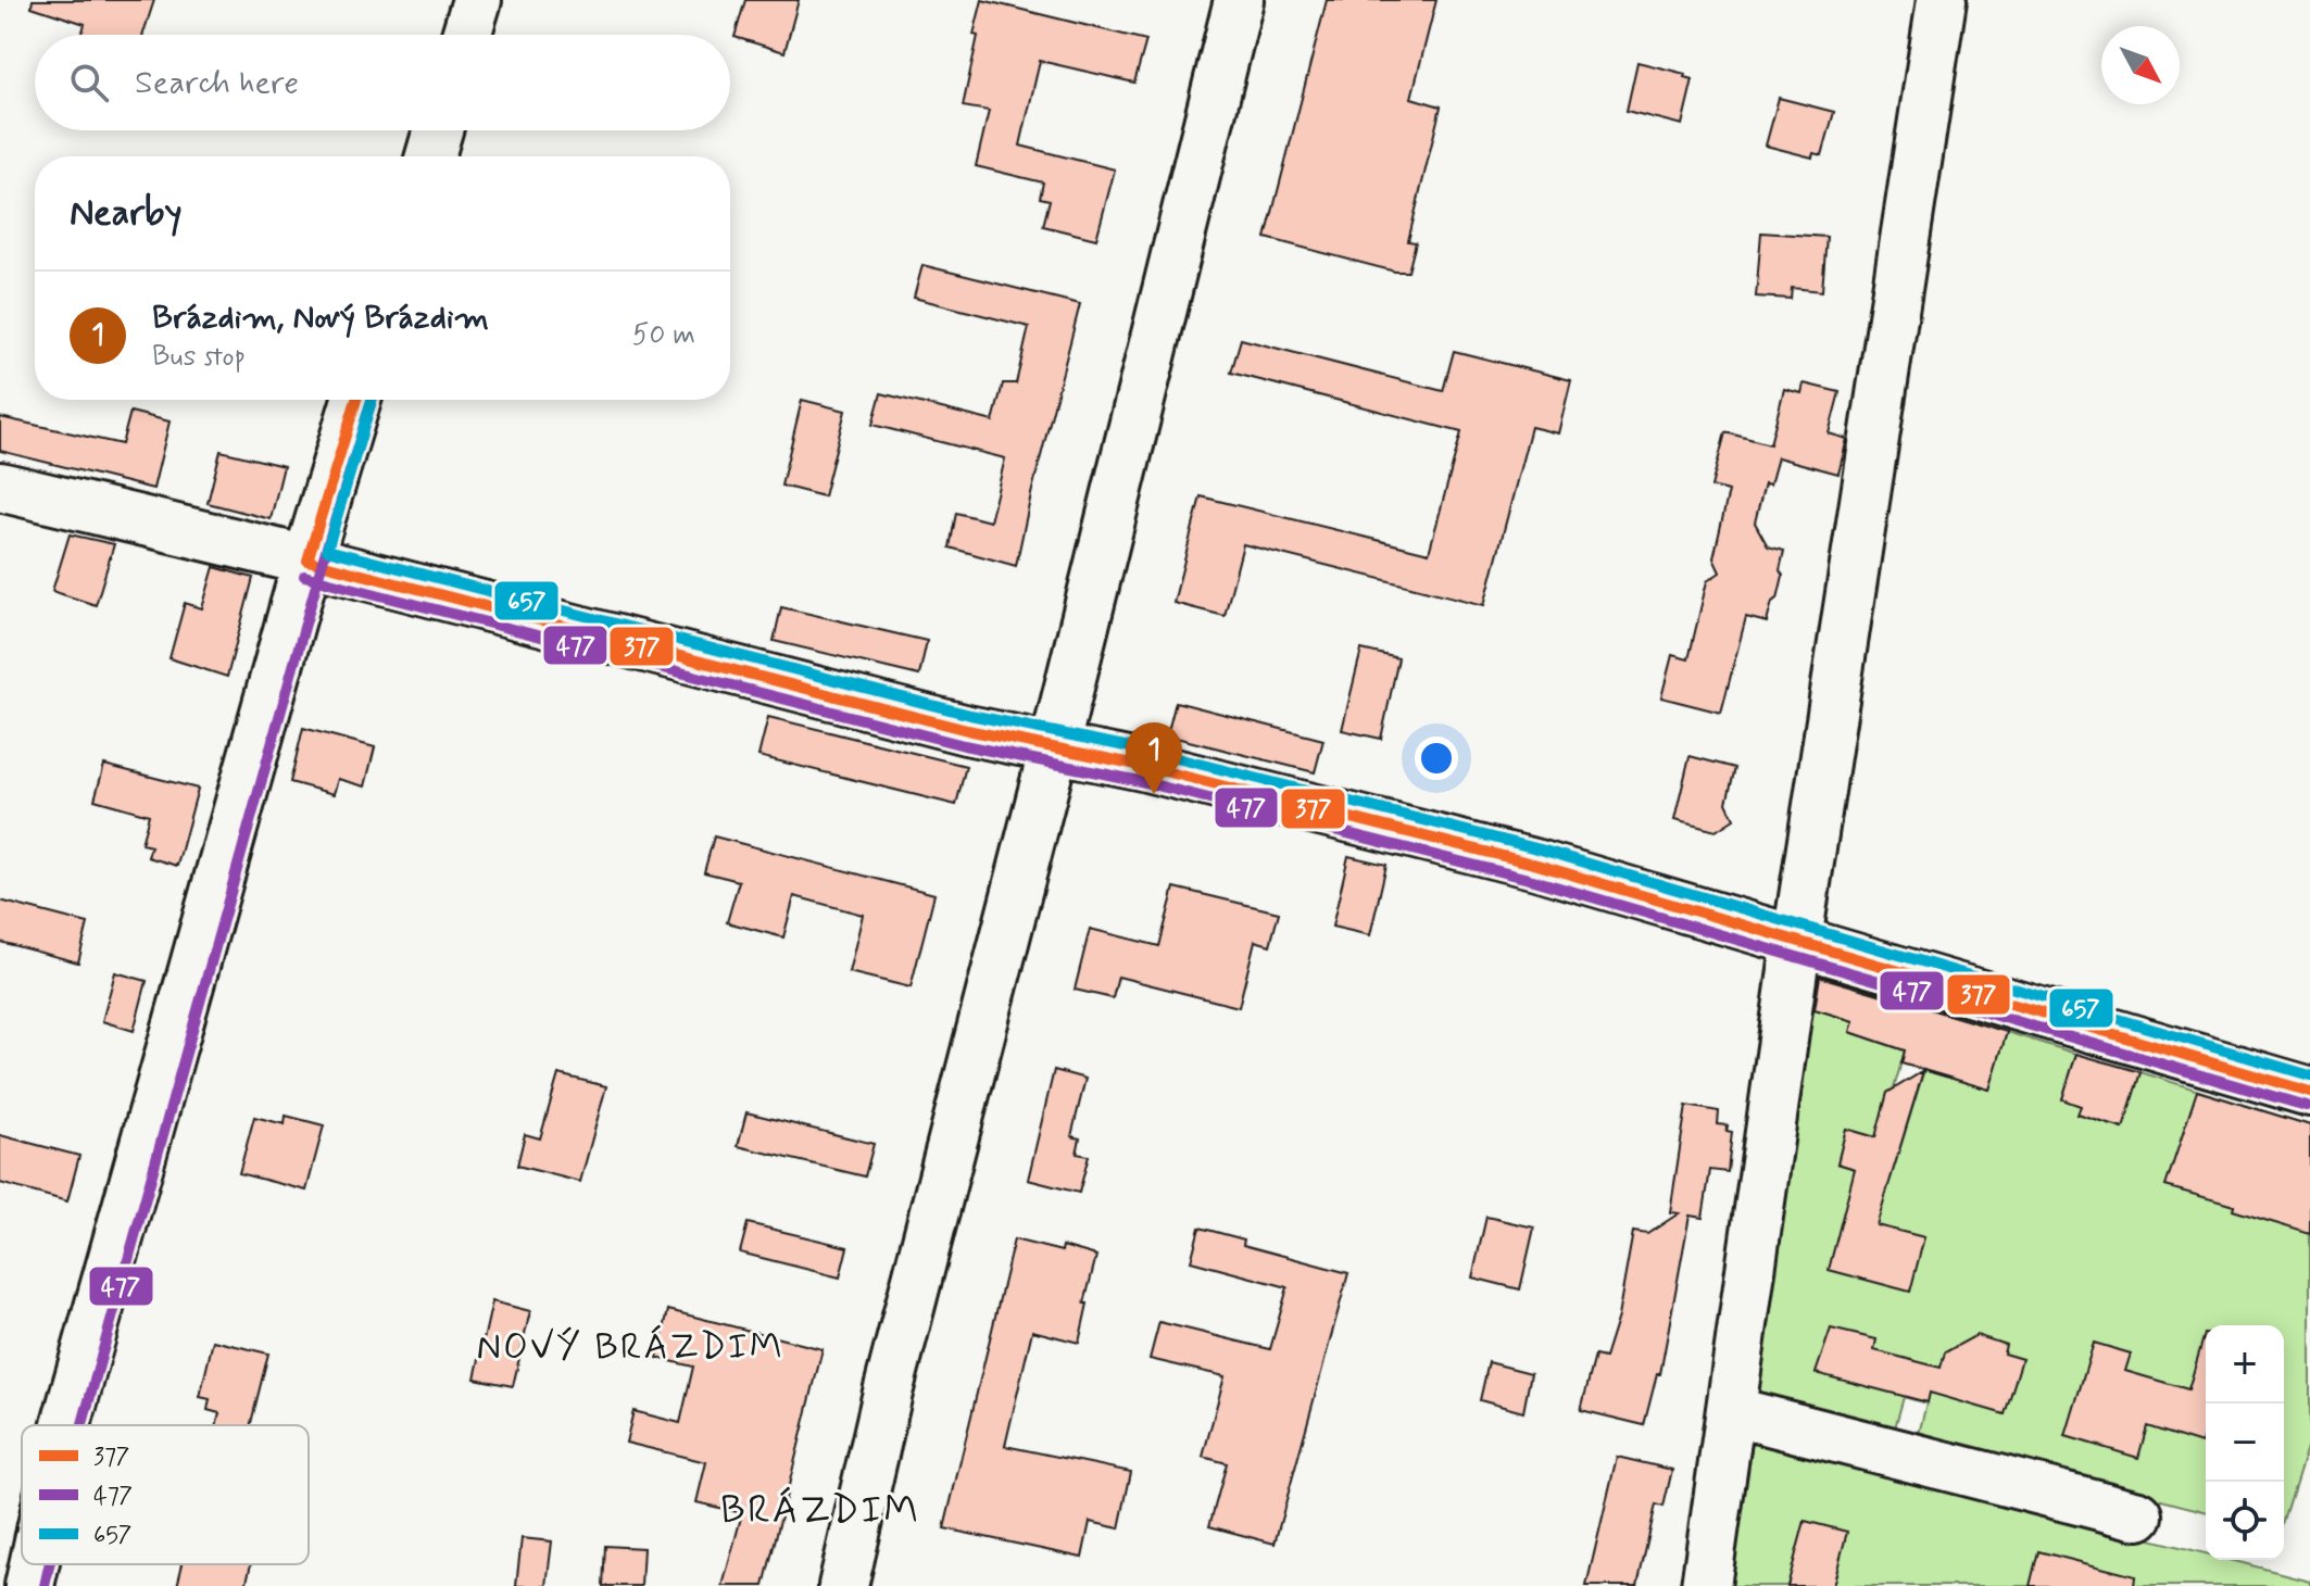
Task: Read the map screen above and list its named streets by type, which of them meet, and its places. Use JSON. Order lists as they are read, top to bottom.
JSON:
{
  "districts": ["NOVÝ BRÁZDIM", "BRÁZDIM"],
  "lines": ["transit line 377", "transit line 477", "transit line 657"],
  "legend": ["377", "477", "657"],
  "north": "bottom right",
  "page": {
    "search": "Search here",
    "heading": "Nearby",
    "list": [
      {
        "mark": "1",
        "name": "Brázdim, Nový Brázdim",
        "note": "Bus stop",
        "value": "50 m"
      }
    ],
    "pins": "1",
    "map_buttons": ["+", "−"]
  }
}
